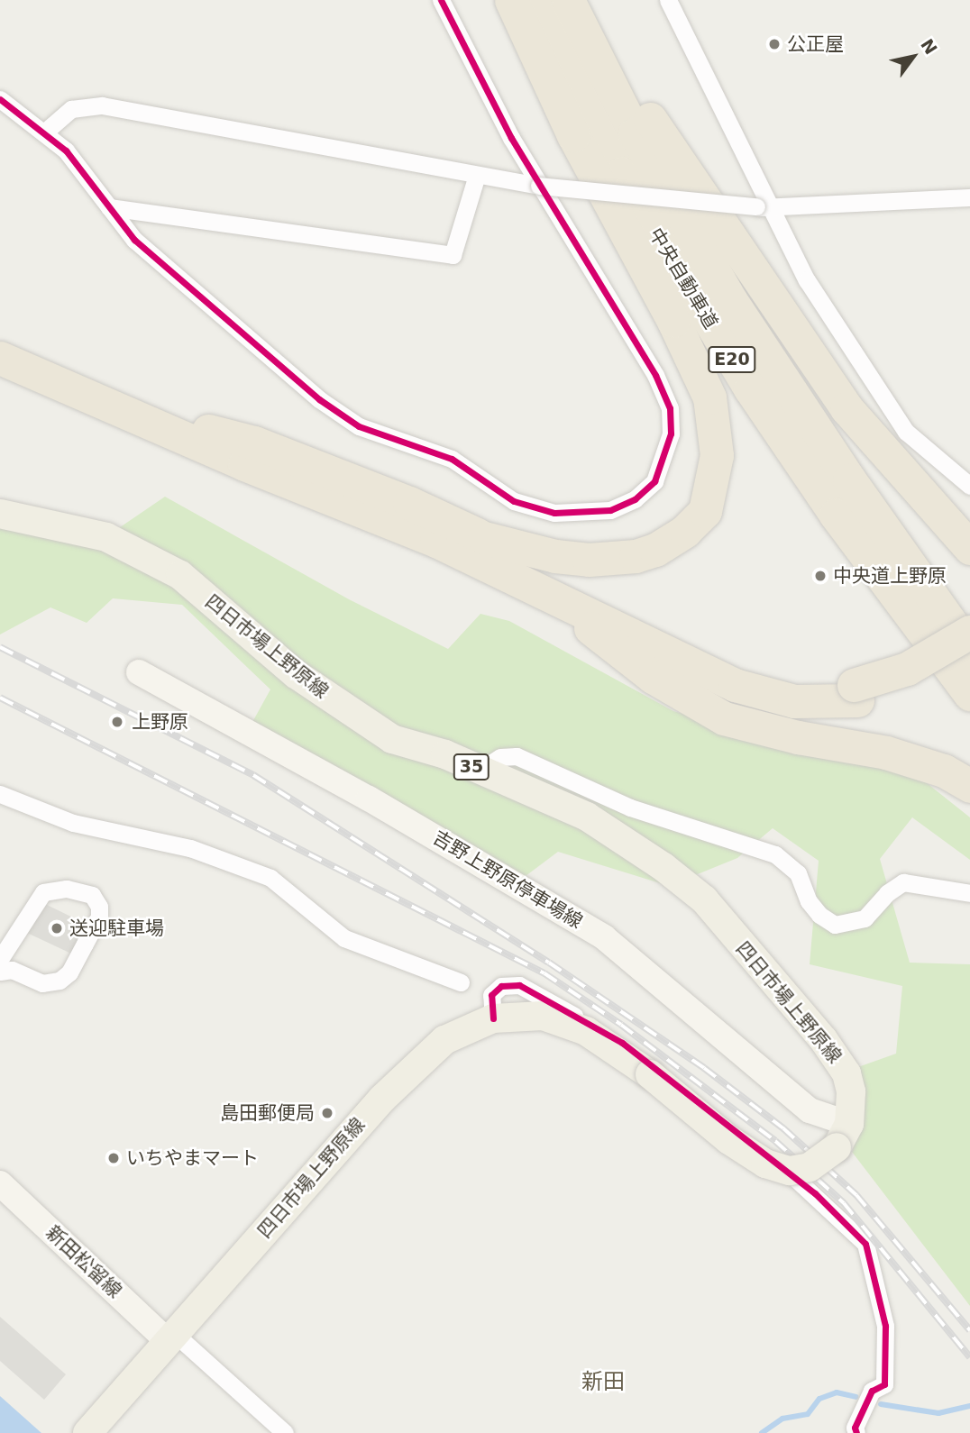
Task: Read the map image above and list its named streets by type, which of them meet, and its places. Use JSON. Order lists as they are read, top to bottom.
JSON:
{
  "streets": {
    "highway": ["中央自動車道", "E20"],
    "main road": [
      "四日市場上野原線",
      "35",
      "吉野上野原停車場線",
      "新田松留線"
    ]
  },
  "crossings": [
    ["四日市場上野原線", "吉野上野原停車場線"],
    ["四日市場上野原線", "新田松留線"]
  ],
  "districts": ["新田"],
  "places": [
    "公正屋",
    "中央道上野原",
    "上野原",
    "送迎駐車場",
    "島田郵便局",
    "いちやまマート"
  ],
  "north": "top right"
}
